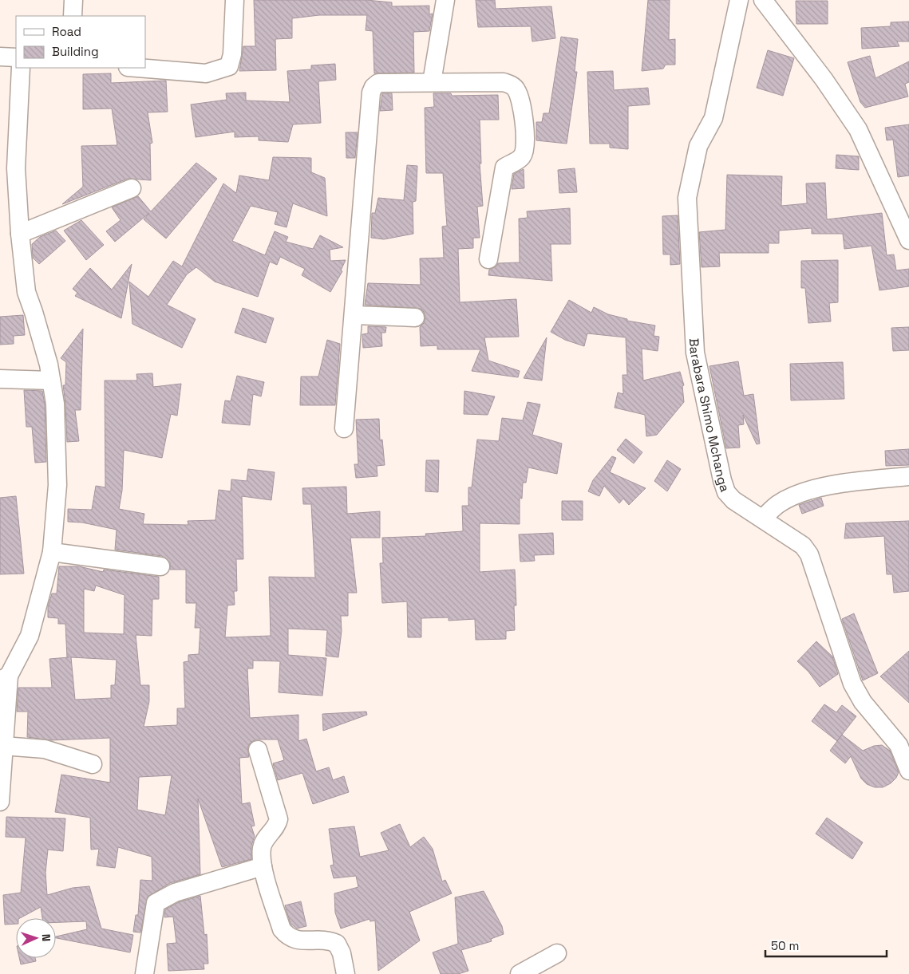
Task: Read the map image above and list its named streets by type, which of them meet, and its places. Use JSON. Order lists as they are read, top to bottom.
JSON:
{
  "streets": {
    "street": ["Barabara Shimo Mchanga"]
  },
  "legend": ["Road", "Building"],
  "scale_bar": "50 m",
  "north": "right"
}
